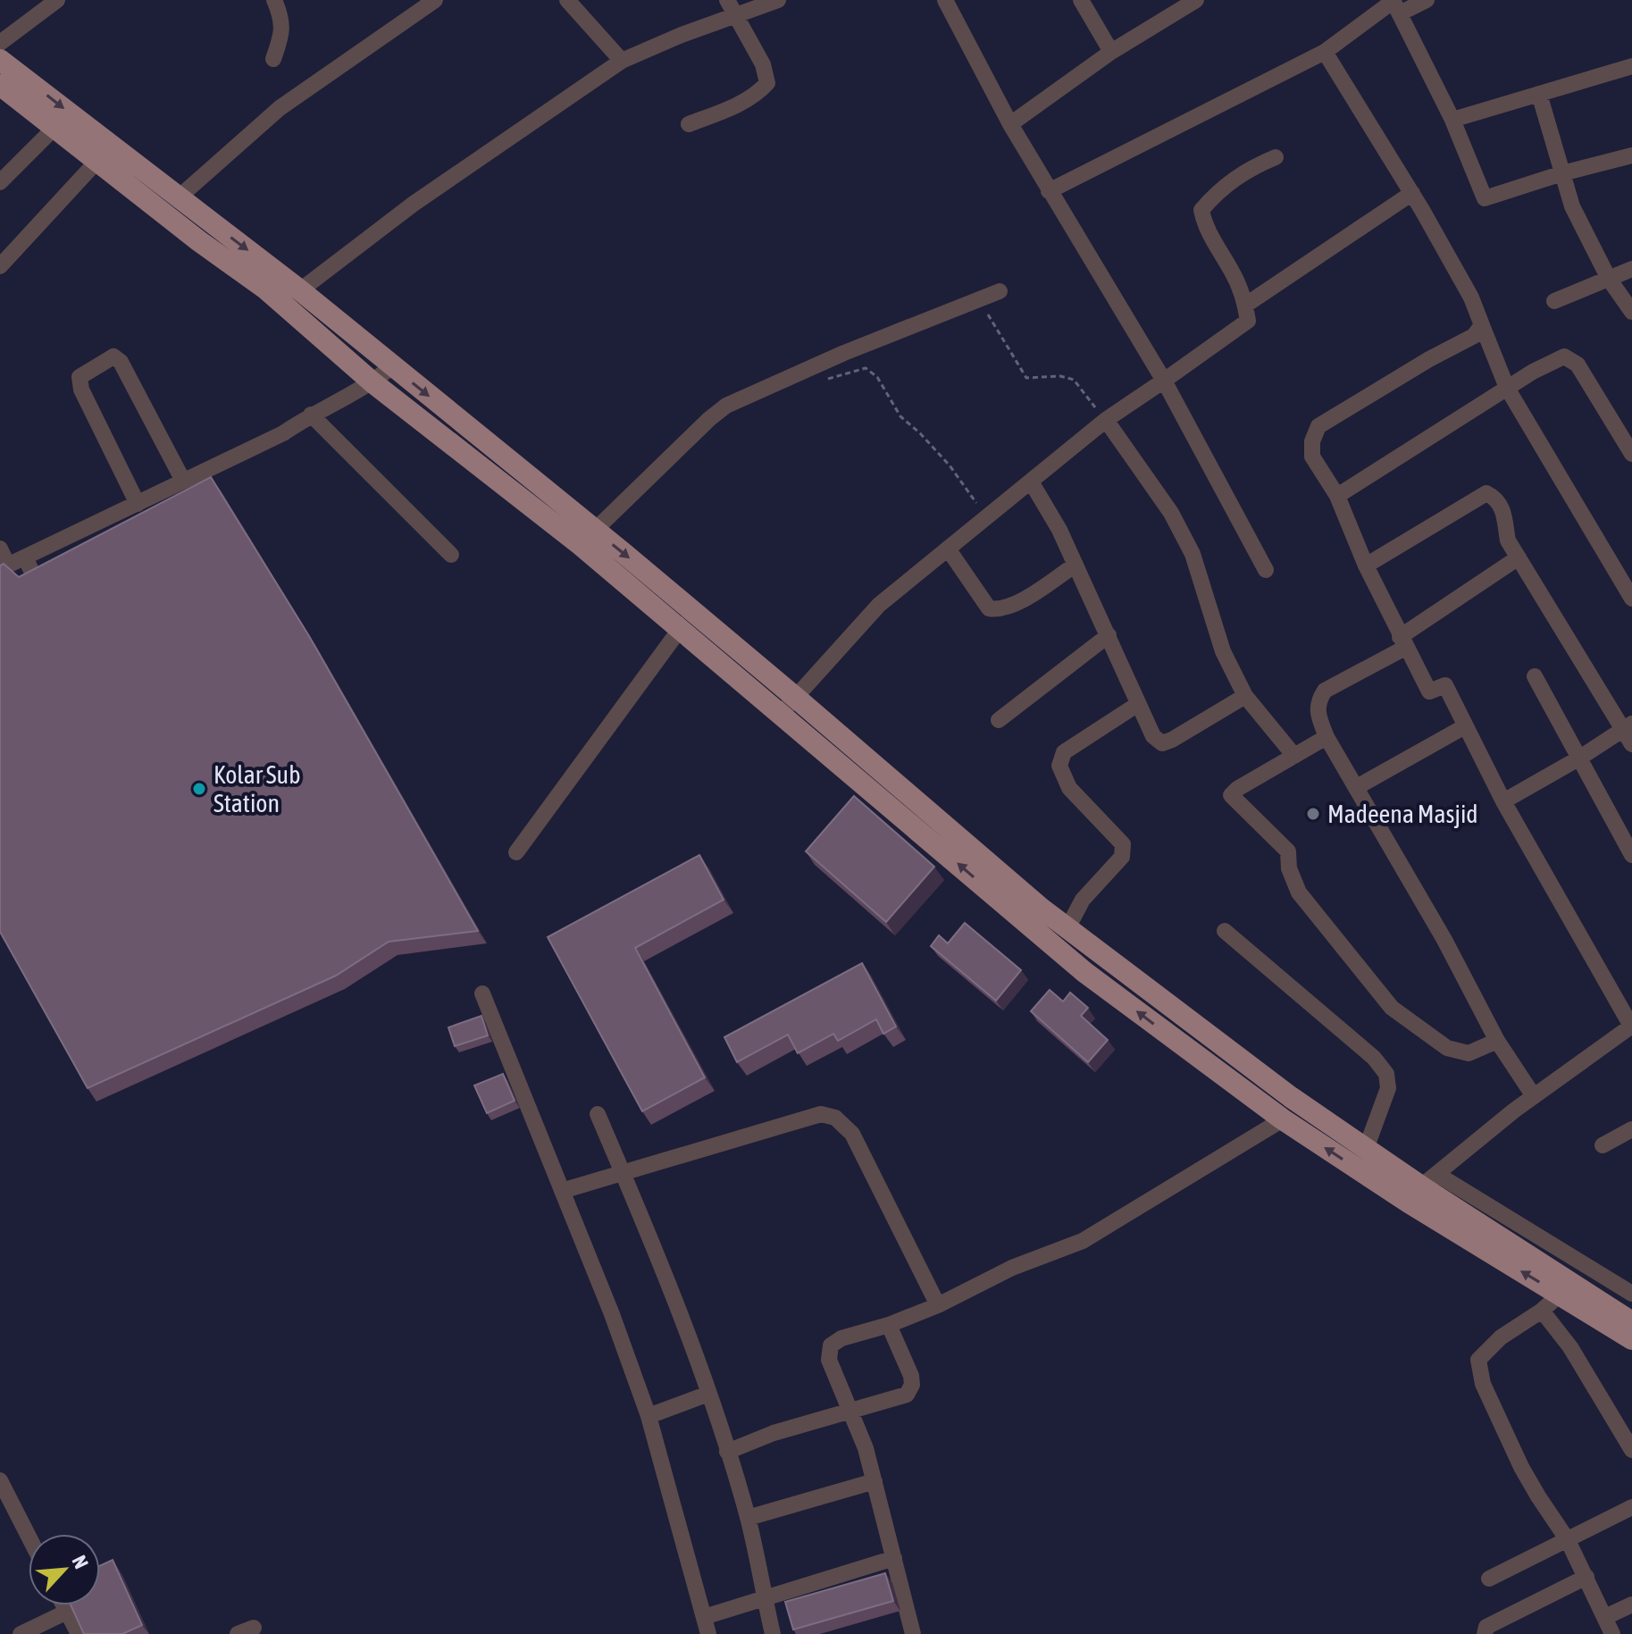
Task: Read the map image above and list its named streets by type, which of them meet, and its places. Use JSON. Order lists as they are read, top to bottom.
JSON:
{
  "places": ["Kolar Sub Station", "Madeena Masjid"],
  "north": "top right"
}
